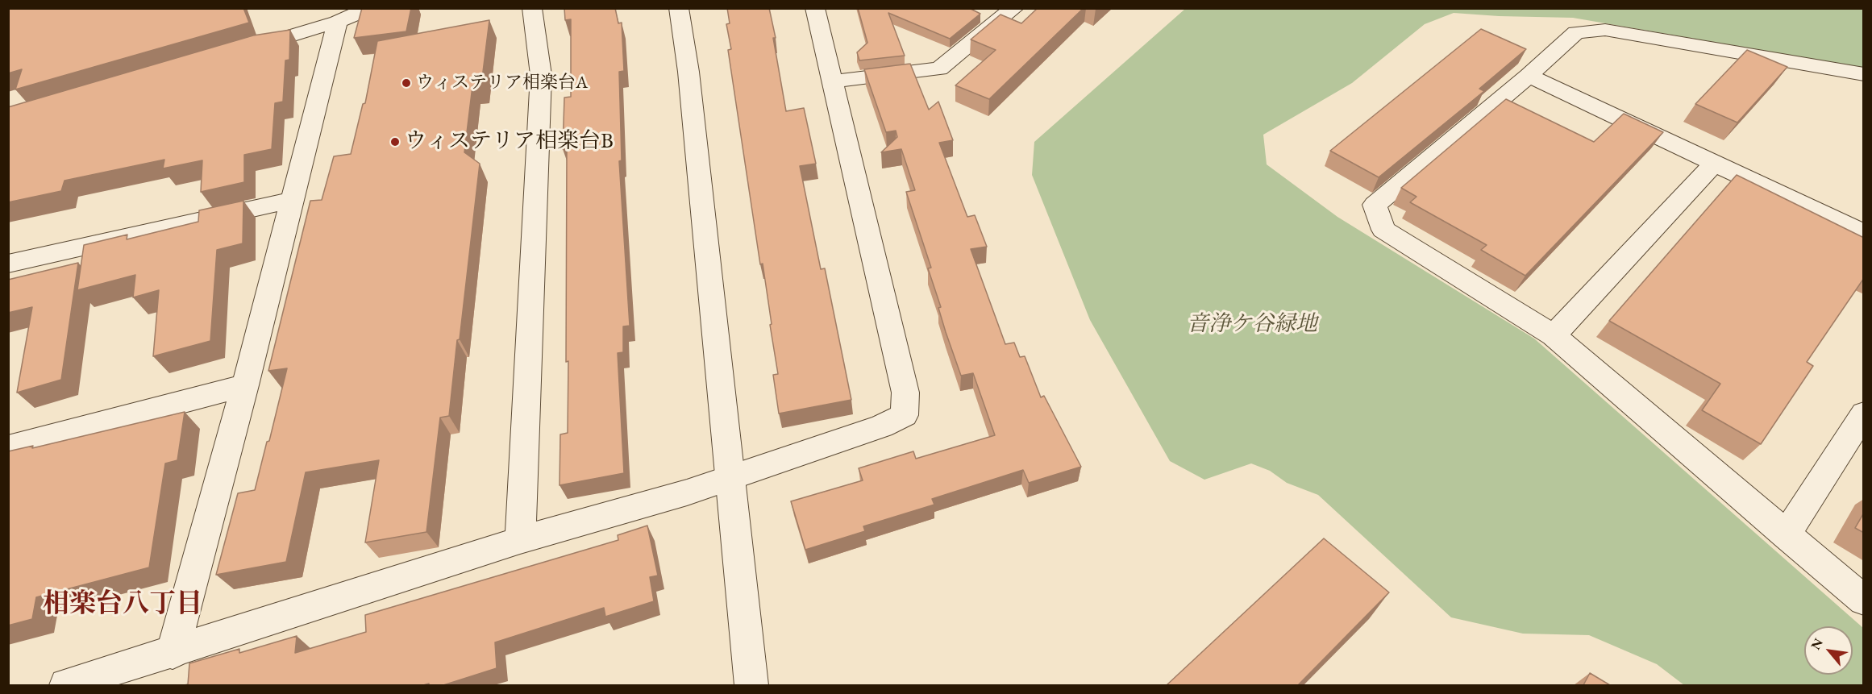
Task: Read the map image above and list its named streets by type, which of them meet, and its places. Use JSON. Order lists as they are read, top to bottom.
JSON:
{
  "districts": ["相楽台八丁目"],
  "parks": ["音浄ケ谷緑地"],
  "places": ["ウィステリア相楽台A", "ウィステリア相楽台B"],
  "north": "top left"
}
